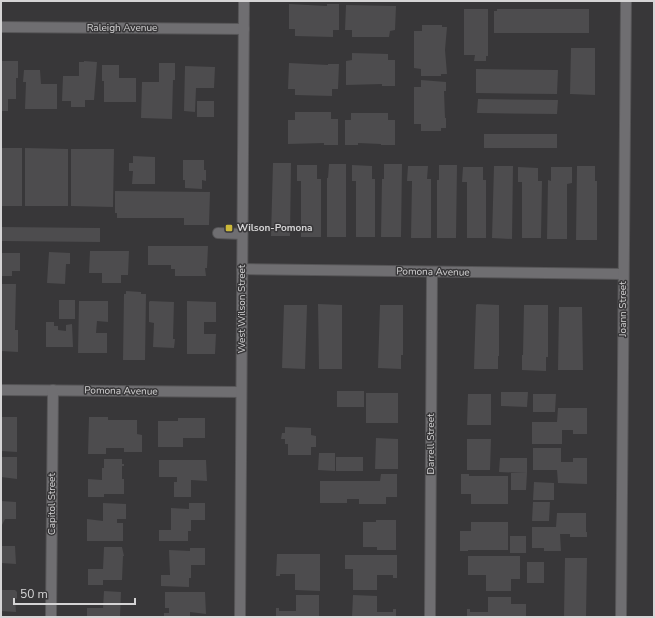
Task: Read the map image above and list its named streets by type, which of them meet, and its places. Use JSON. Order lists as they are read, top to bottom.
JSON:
{
  "streets": {
    "street": [
      "Raleigh Avenue",
      "Pomona Avenue",
      "West Wilson Street",
      "Joann Street",
      "Darrell Street",
      "Capitol Street"
    ]
  },
  "crossings": [
    ["Raleigh Avenue", "West Wilson Street"],
    ["Pomona Avenue", "West Wilson Street"],
    ["Pomona Avenue", "Joann Street"],
    ["Pomona Avenue", "Darrell Street"],
    ["Pomona Avenue", "Capitol Street"]
  ],
  "places": {
    "transit": ["Wilson-Pomona"]
  },
  "scale_bar": "50 m"
}
